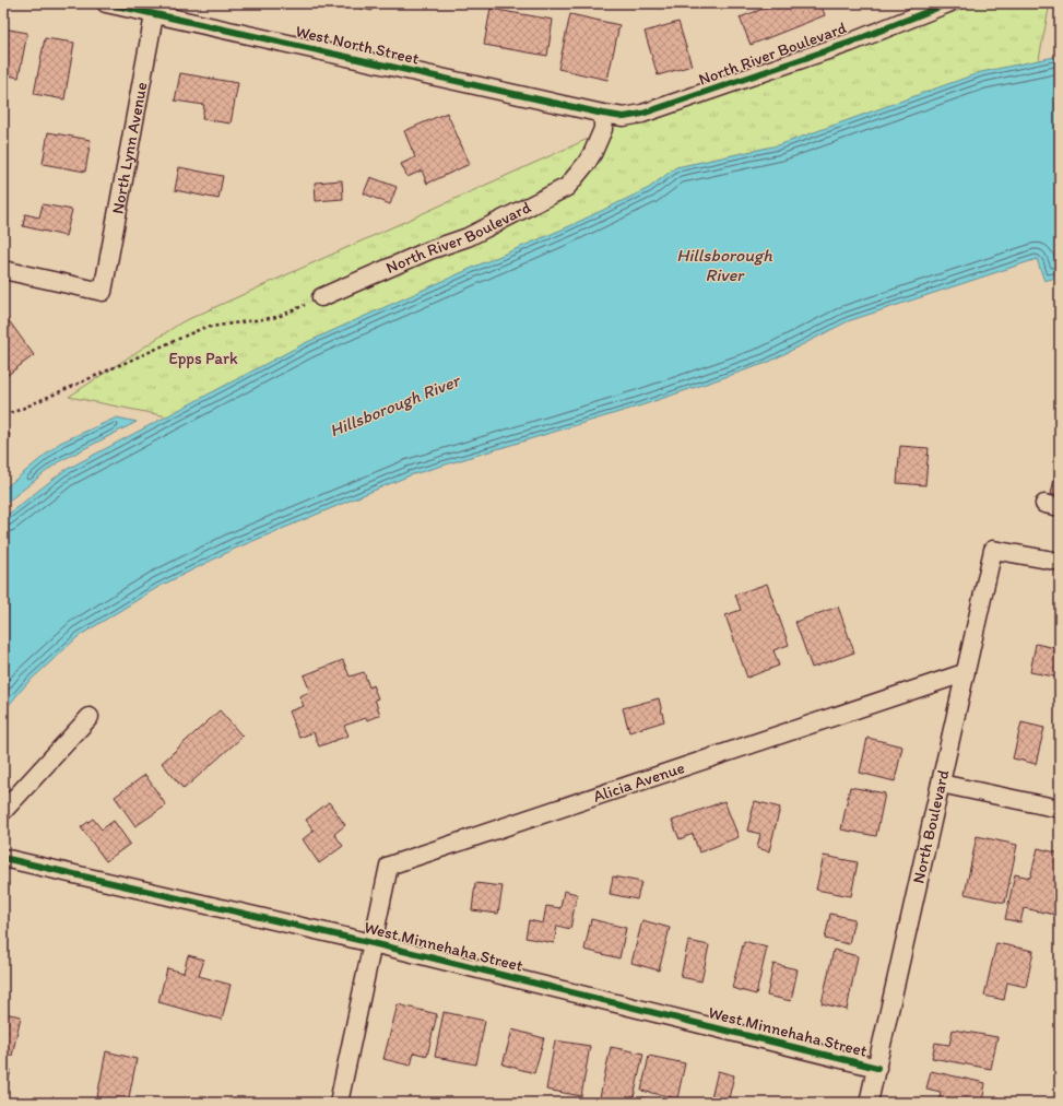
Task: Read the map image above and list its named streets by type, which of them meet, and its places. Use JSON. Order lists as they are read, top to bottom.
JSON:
{
  "streets": {
    "street": [
      "West North Street",
      "North River Boulevard",
      "North Lynn Avenue",
      "Alicia Avenue",
      "North Boulevard",
      "West Minnehaha Street"
    ]
  },
  "crossings": [
    ["West North Street", "North River Boulevard"],
    ["West North Street", "North Lynn Avenue"],
    ["Alicia Avenue", "North Boulevard"],
    ["Alicia Avenue", "West Minnehaha Street"],
    ["North Boulevard", "West Minnehaha Street"]
  ],
  "water": ["Hillsborough River"],
  "parks": ["Epps Park"]
}
